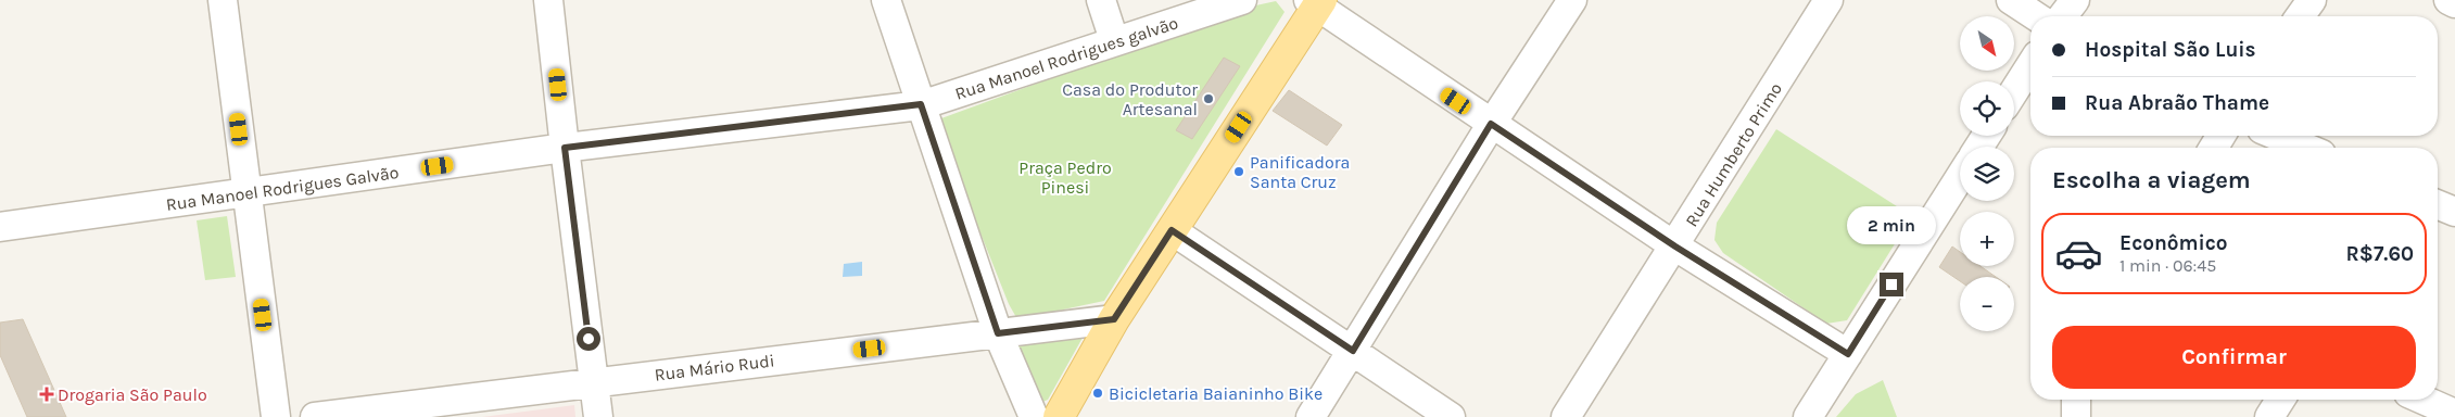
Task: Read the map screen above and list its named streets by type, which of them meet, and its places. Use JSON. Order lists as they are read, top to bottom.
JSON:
{
  "streets": {
    "street": [
      "Rua Manoel Rodrigues galvão",
      "Rua Humberto Primo",
      "Rua Manoel Rodrigues Galvão",
      "Rua Mário Rudi"
    ]
  },
  "crossings": [
    ["Rua Manoel Rodrigues galvão", "Rua Manoel Rodrigues Galvão"]
  ],
  "parks": ["Praça Pedro Pinesi"],
  "places": {
    "other": ["Casa do Produtor Artesanal", "Panificadora Santa Cruz", "Bicicletaria Baianinho Bike"],
    "health": ["Drogaria São Paulo"]
  },
  "north": "bottom right",
  "page": {
    "map_buttons": ["+", "−"],
    "banner": ["Hospital São Luis", "Rua Abraão Thame"],
    "heading": "Escolha a viagem",
    "bubble": "2 min",
    "list": [
      {
        "name": "Econômico",
        "note": "1 min · 06:45",
        "value": "R$7.60"
      }
    ],
    "buttons": "Confirmar"
  }
}
